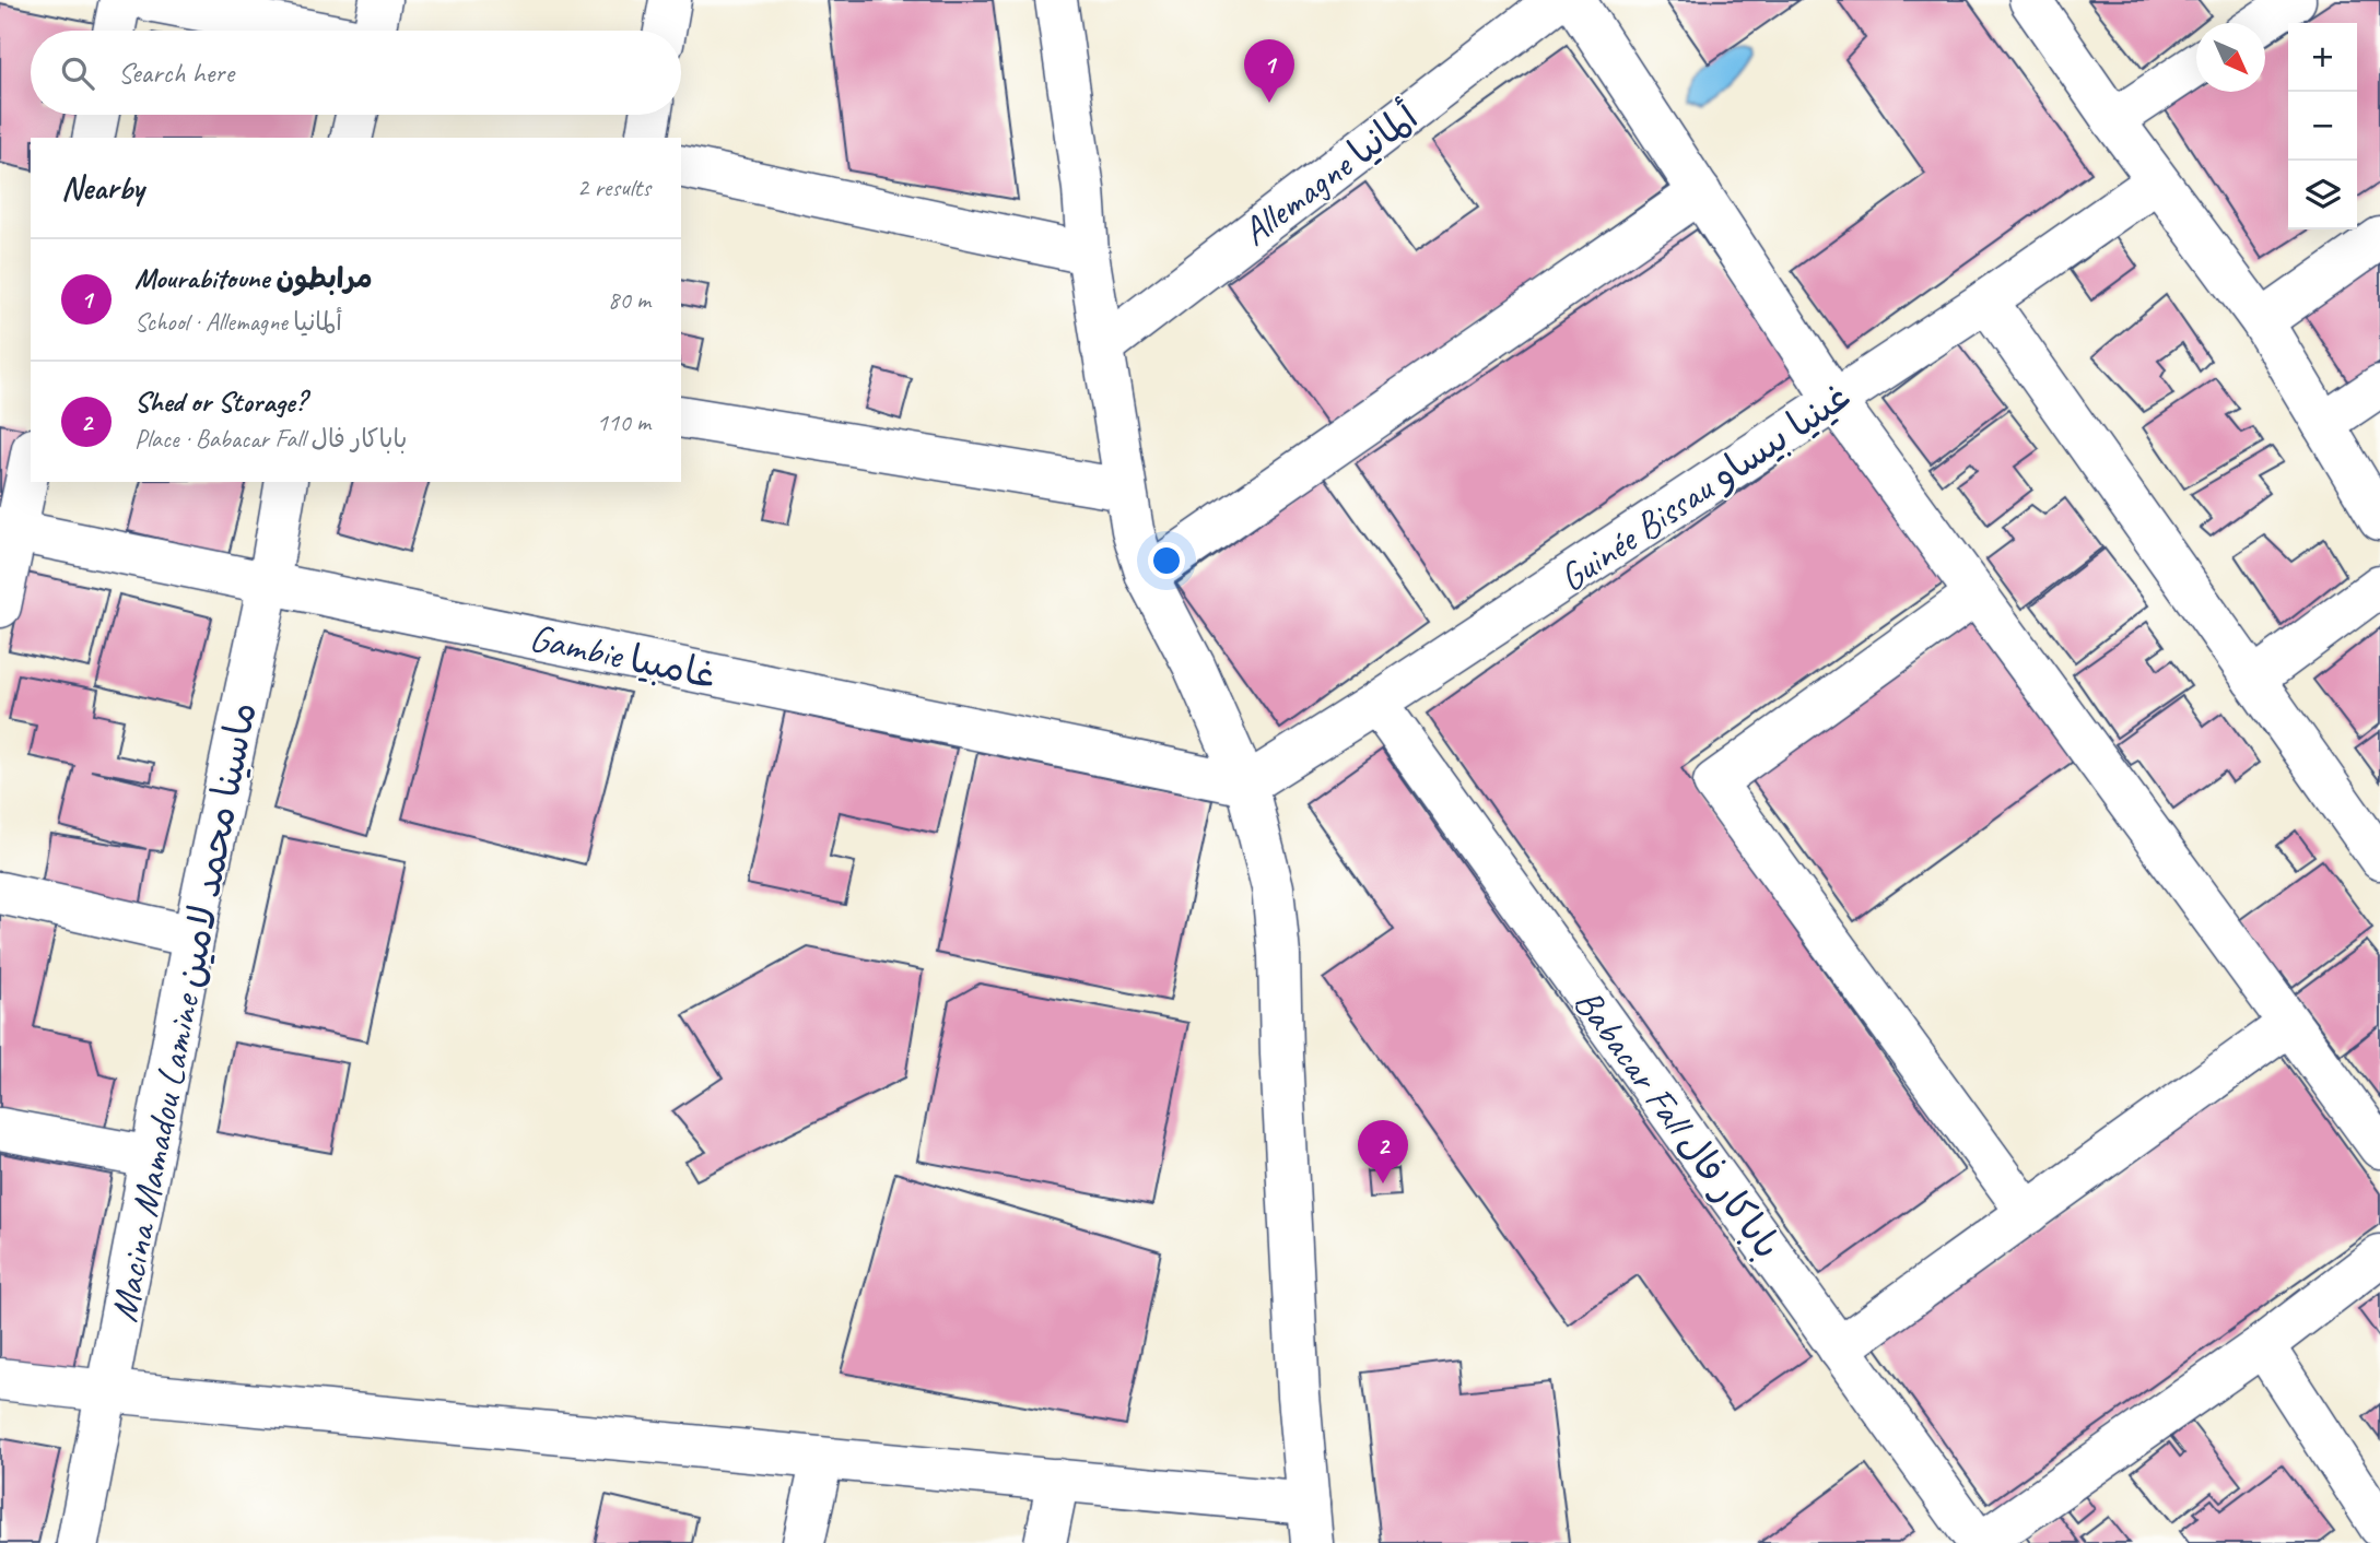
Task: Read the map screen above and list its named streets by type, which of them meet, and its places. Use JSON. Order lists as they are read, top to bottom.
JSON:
{
  "streets": {
    "street": [
      "Allemagne ألمانيا",
      "Guinée Bissau غينيا بيساو",
      "Gambie غامبيا",
      "Macina Mamadou Lamine ماسينا محمد لامين",
      "Babacar Fall باباكار فال"
    ]
  },
  "crossings": [
    ["Guinée Bissau غينيا بيساو", "Gambie غامبيا"],
    ["Guinée Bissau غينيا بيساو", "Babacar Fall باباكار فال"],
    ["Gambie غامبيا", "Macina Mamadou Lamine ماسينا محمد لامين"]
  ],
  "north": "bottom right",
  "page": {
    "map_buttons": ["+", "−"],
    "search": "Search here",
    "pins": ["1", "2"],
    "heading": ["Nearby", "2 results"],
    "list": [
      {
        "mark": "1",
        "name": "Mourabitoune مرابطون",
        "note": "School · Allemagne ألمانيا",
        "value": "80 m"
      },
      {
        "mark": "2",
        "name": "Shed or Storage?",
        "note": "Place · Babacar Fall باباكار فال",
        "value": "110 m"
      }
    ]
  }
}
